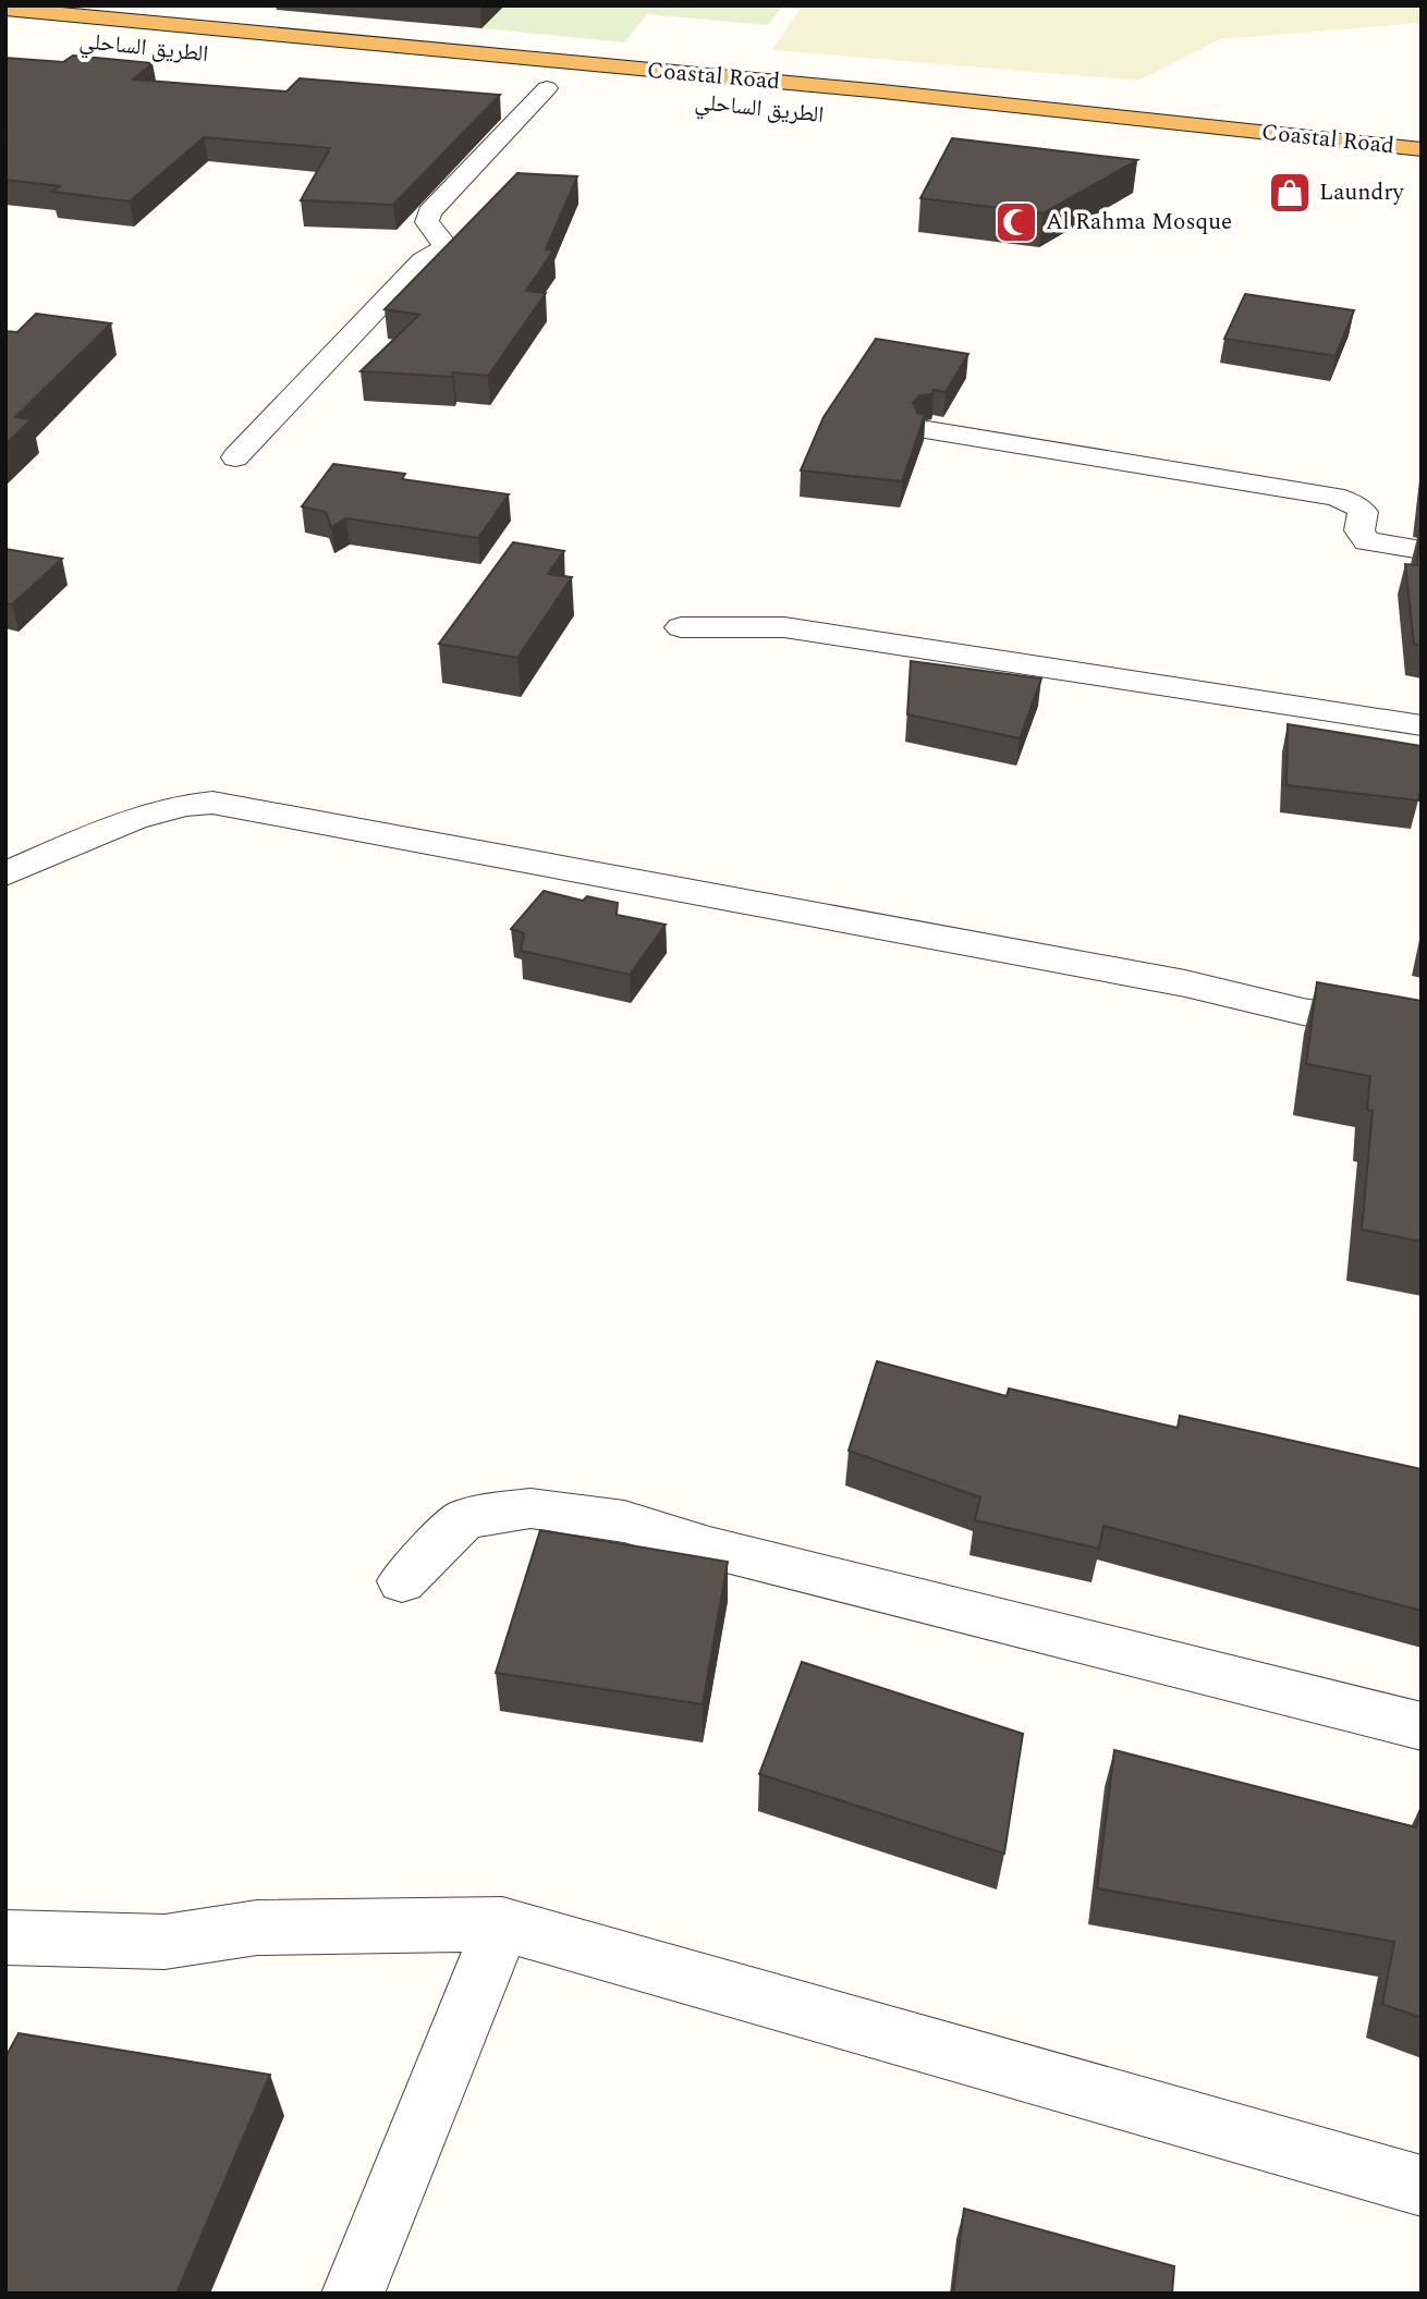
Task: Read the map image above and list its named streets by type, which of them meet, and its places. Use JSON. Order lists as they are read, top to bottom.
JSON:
{
  "streets": {
    "highway": ["Coastal Road"]
  },
  "places": {
    "shop": ["Laundry"],
    "mosque": ["Al Rahma Mosque"]
  }
}
